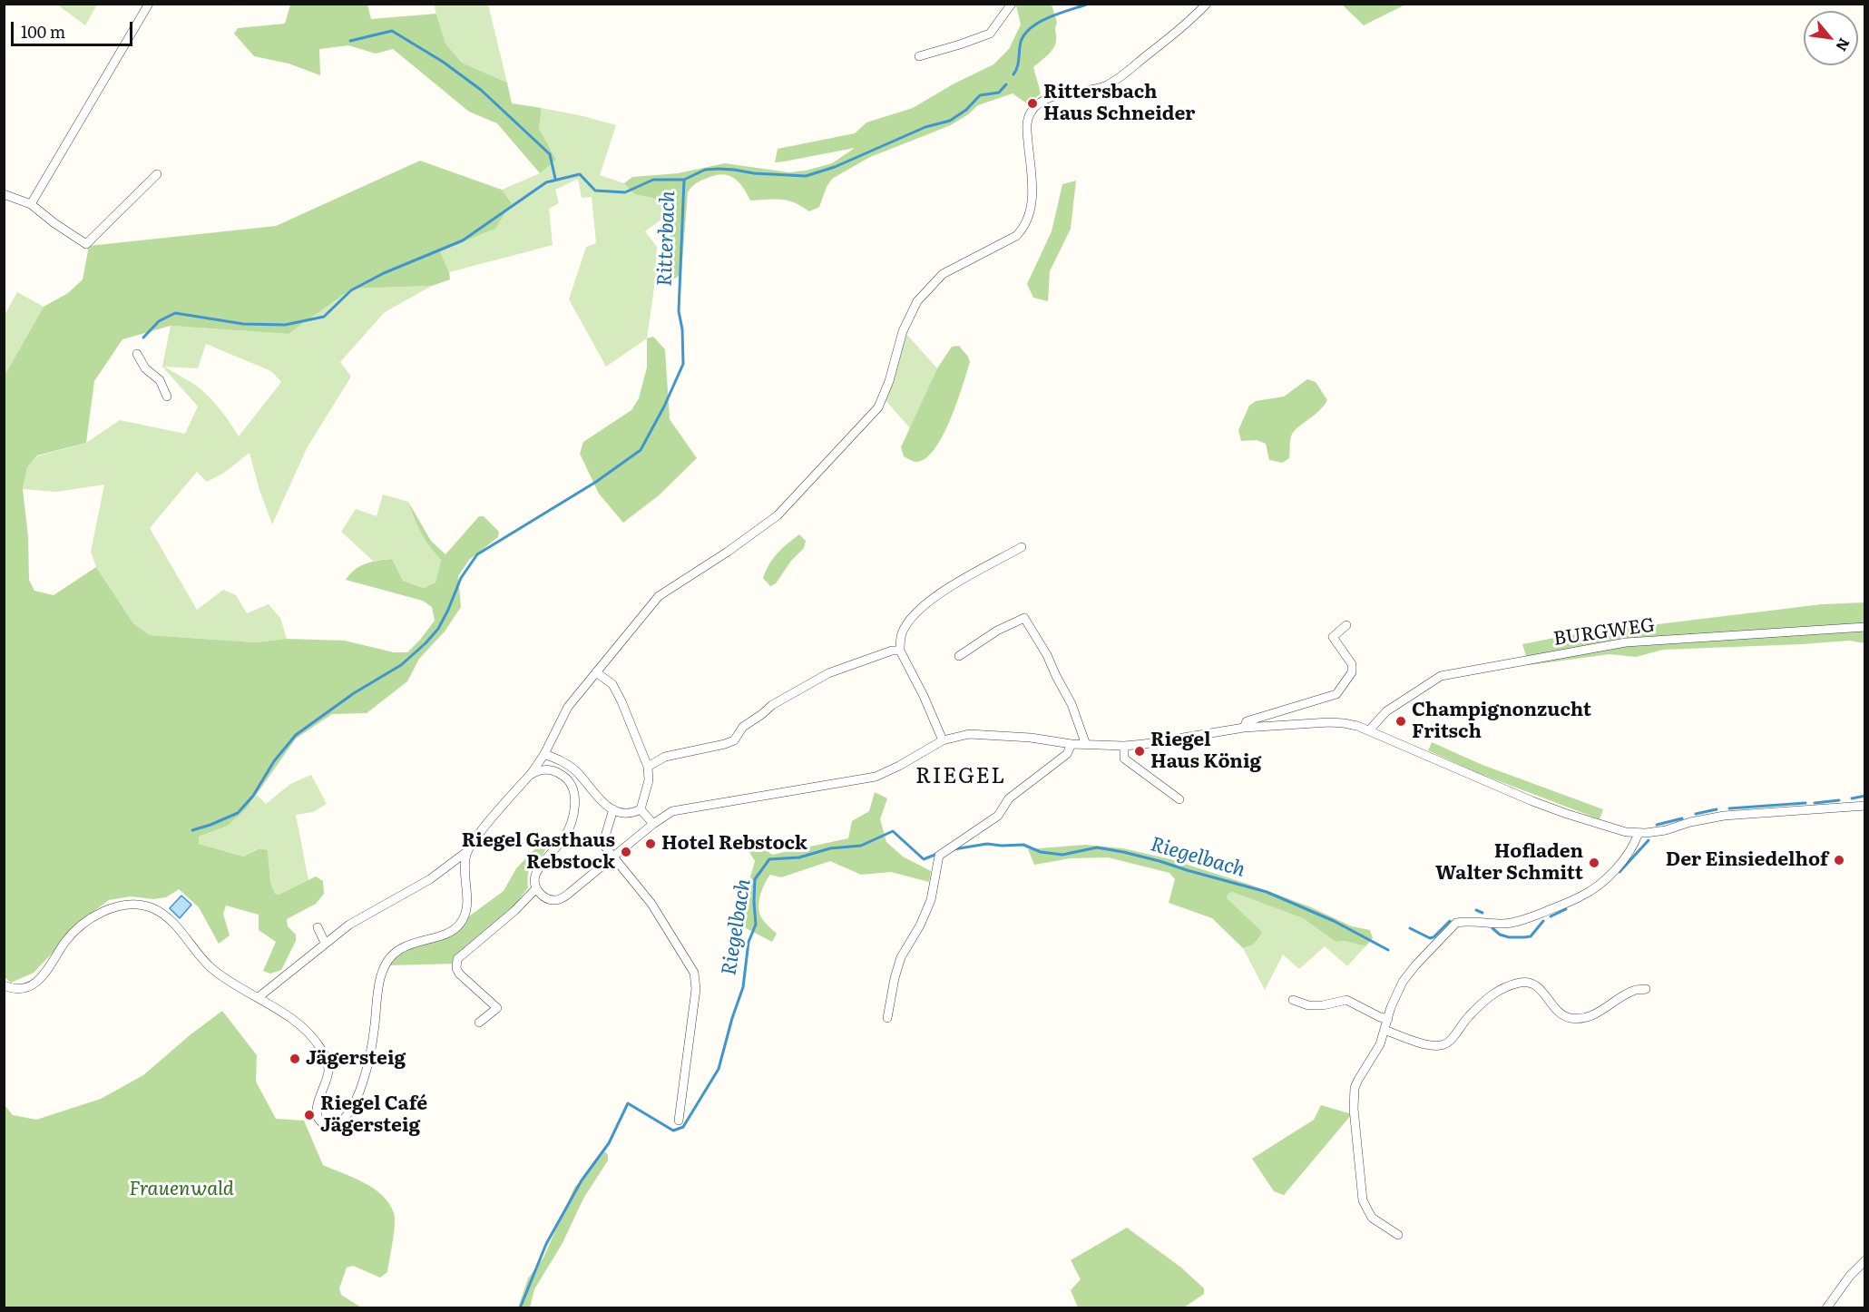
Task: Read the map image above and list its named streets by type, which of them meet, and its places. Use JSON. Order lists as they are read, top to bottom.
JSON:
{
  "streets": {
    "street": ["BURGWEG"]
  },
  "districts": ["RIEGEL"],
  "water": ["Ritterbach", "Riegelbach"],
  "parks": ["Frauenwald"],
  "places": [
    "Rittersbach Haus Schneider",
    "Champignonzucht Fritsch",
    "Riegel Haus König",
    "Hotel Rebstock",
    "Riegel Gasthaus Rebstock",
    "Der Einsiedelhof",
    "Hofladen Walter Schmitt",
    "Jägersteig",
    "Riegel Café Jägersteig"
  ],
  "scale_bar": "100 m",
  "north": "bottom right"
}
